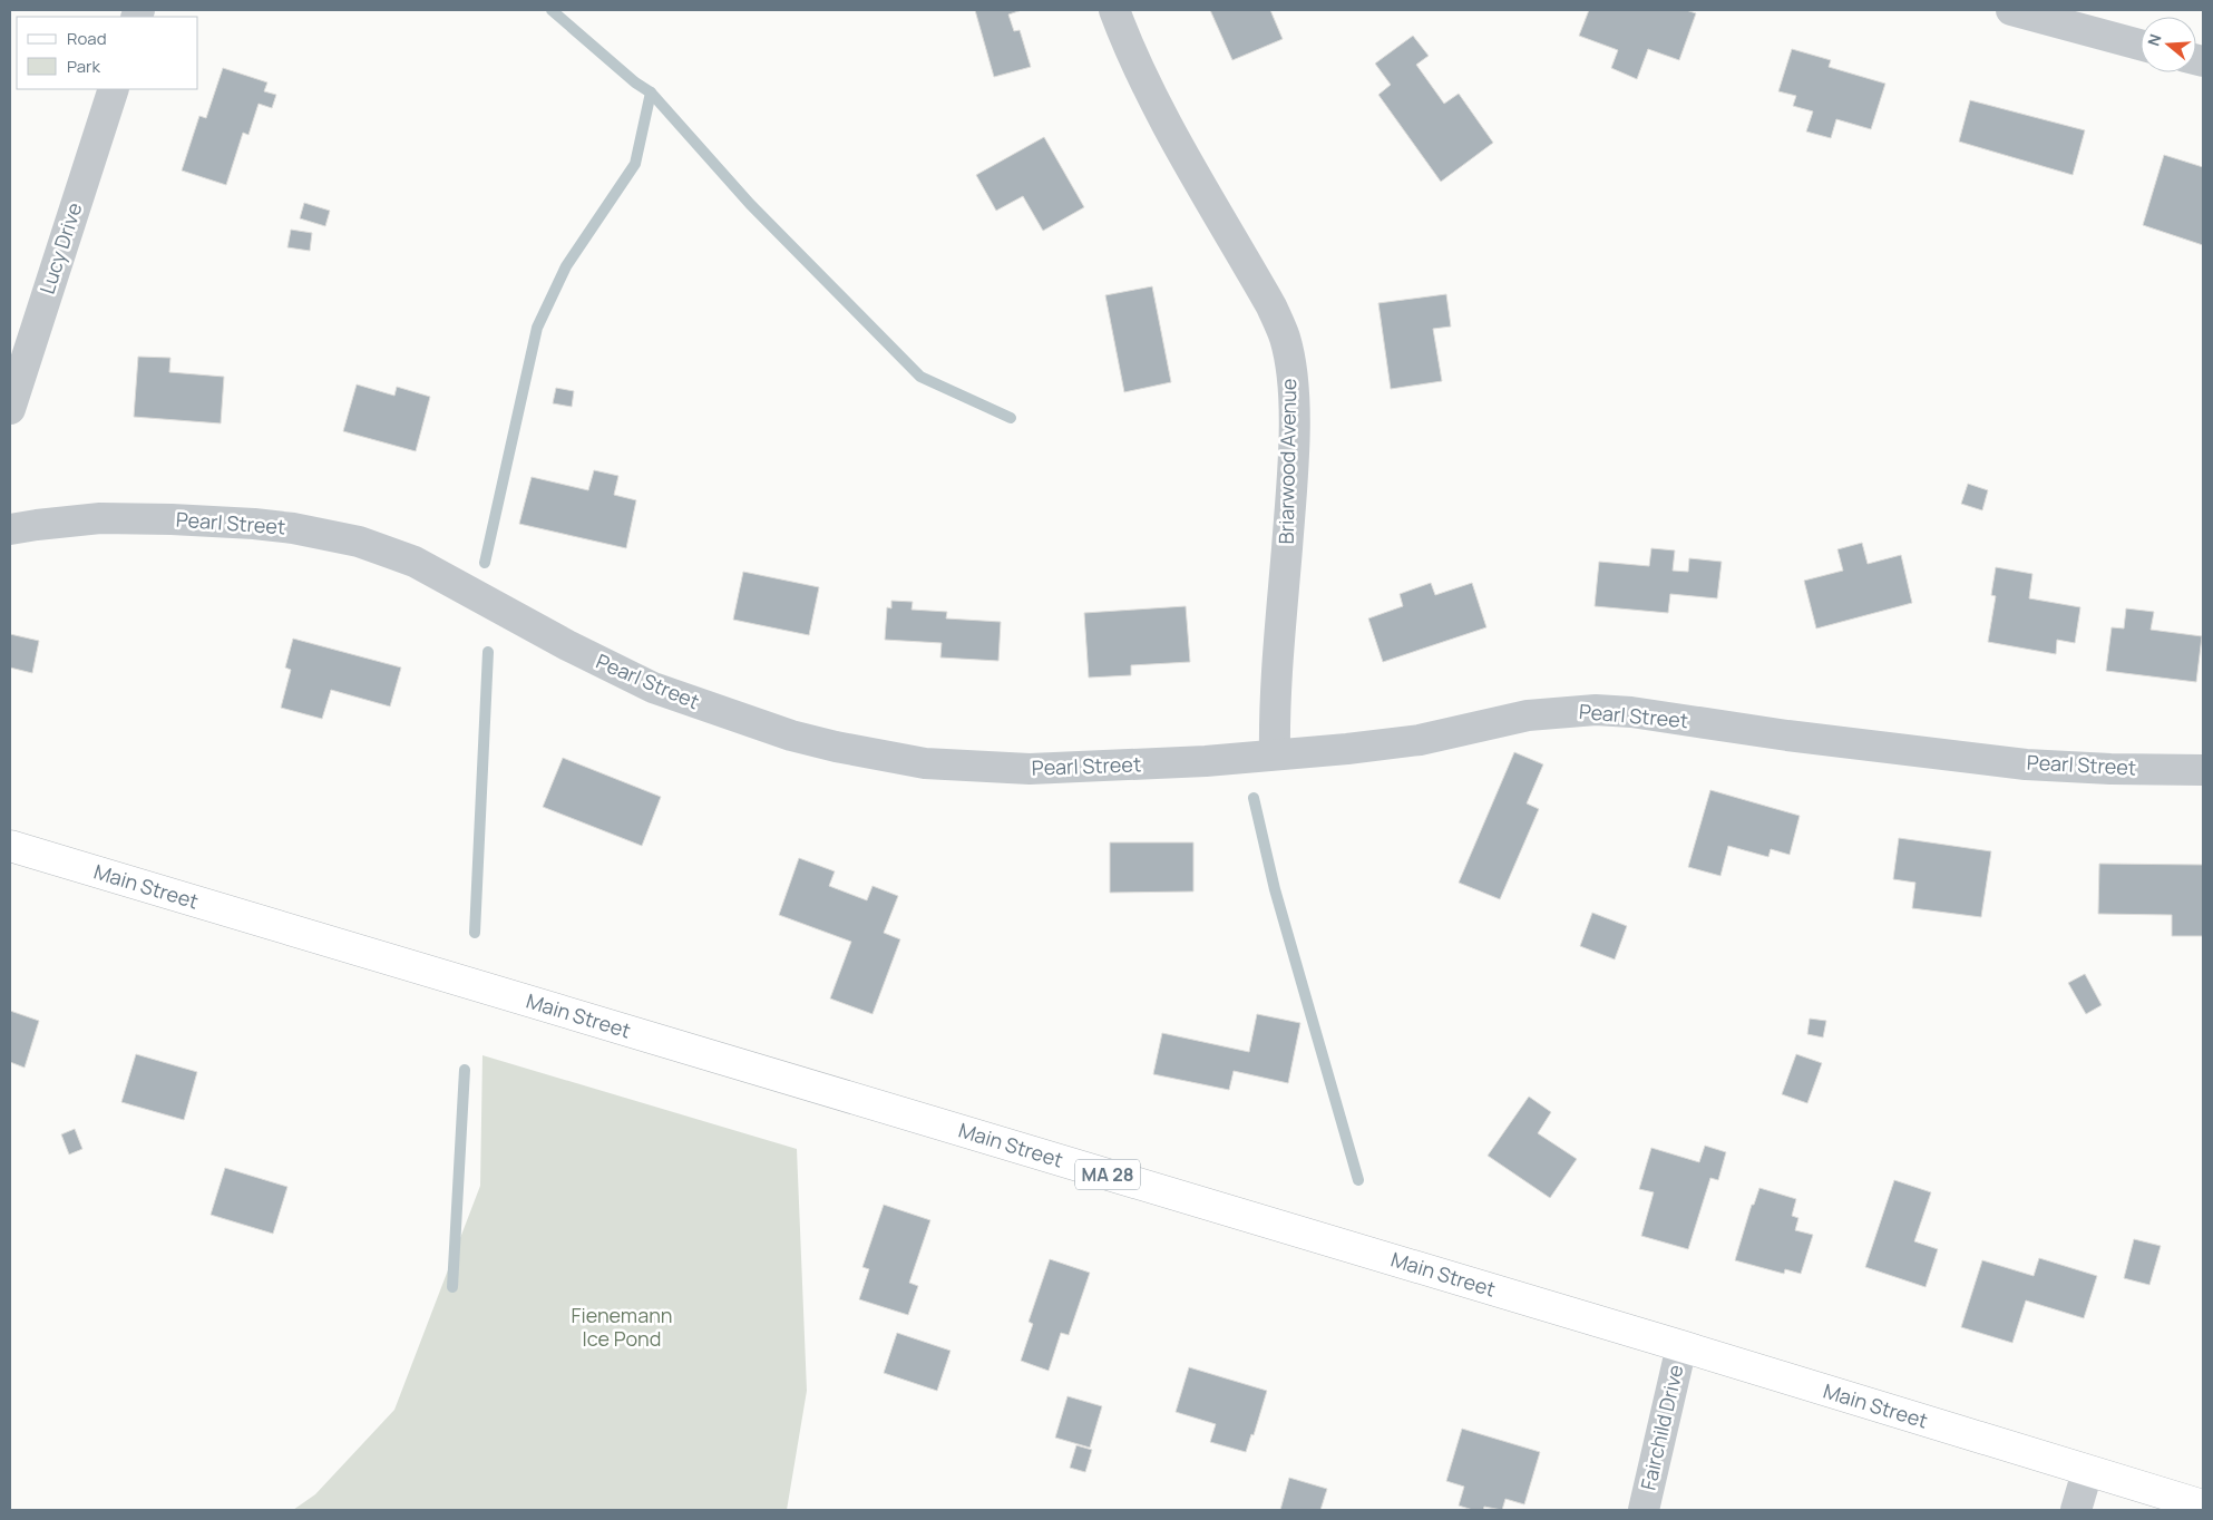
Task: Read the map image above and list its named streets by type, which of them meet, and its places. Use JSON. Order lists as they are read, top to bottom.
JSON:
{
  "streets": {
    "main road": ["Main Street", "MA 28"],
    "street": [
      "Lucy Drive",
      "Briarwood Avenue",
      "Pearl Street",
      "Fairchild Drive"
    ]
  },
  "crossings": [
    ["Briarwood Avenue", "Pearl Street"],
    ["Main Street", "Fairchild Drive"]
  ],
  "parks": ["Fienemann Ice Pond"],
  "legend": ["Road", "Park"],
  "north": "left"
}
